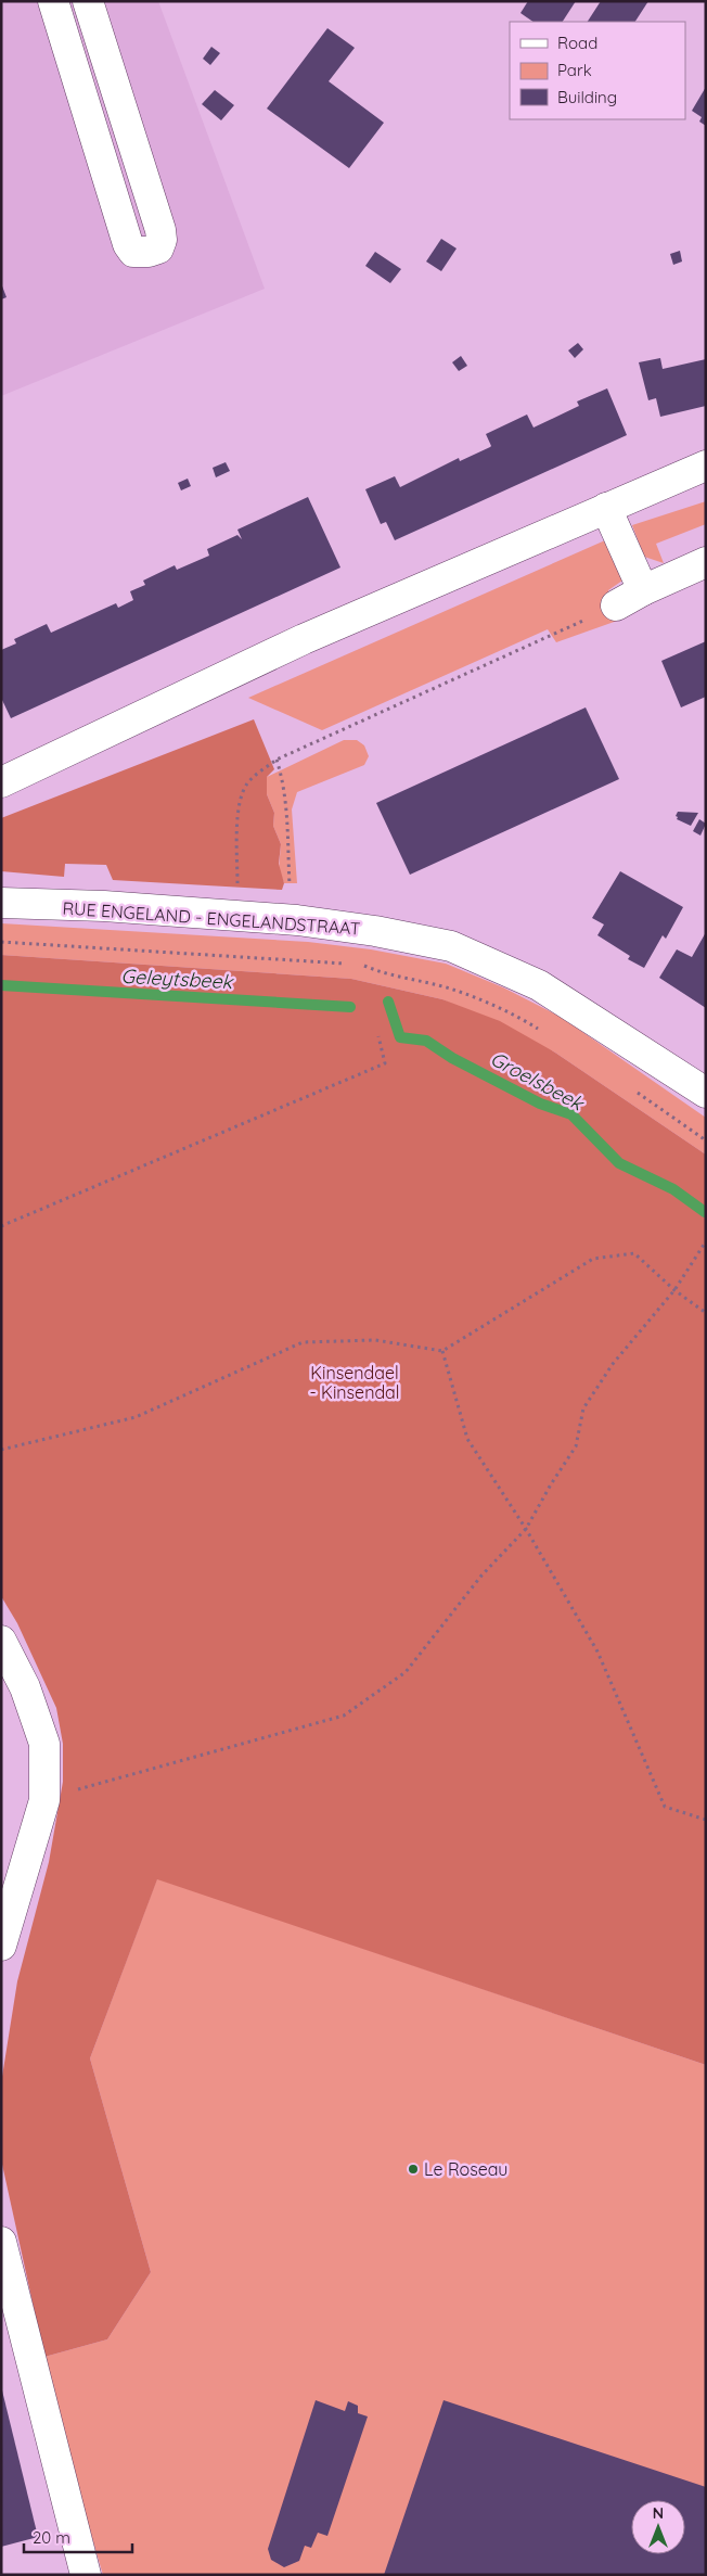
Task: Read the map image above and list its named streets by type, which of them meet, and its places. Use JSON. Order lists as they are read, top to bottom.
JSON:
{
  "streets": {
    "street": ["RUE ENGELAND - ENGELANDSTRAAT"]
  },
  "water": ["Geleytsbeek", "Groelsbeek"],
  "parks": ["Kinsendael - Kinsendal"],
  "places": ["Le Roseau"],
  "legend": ["Road", "Park", "Building"],
  "scale_bar": "20 m",
  "north": "top"
}
